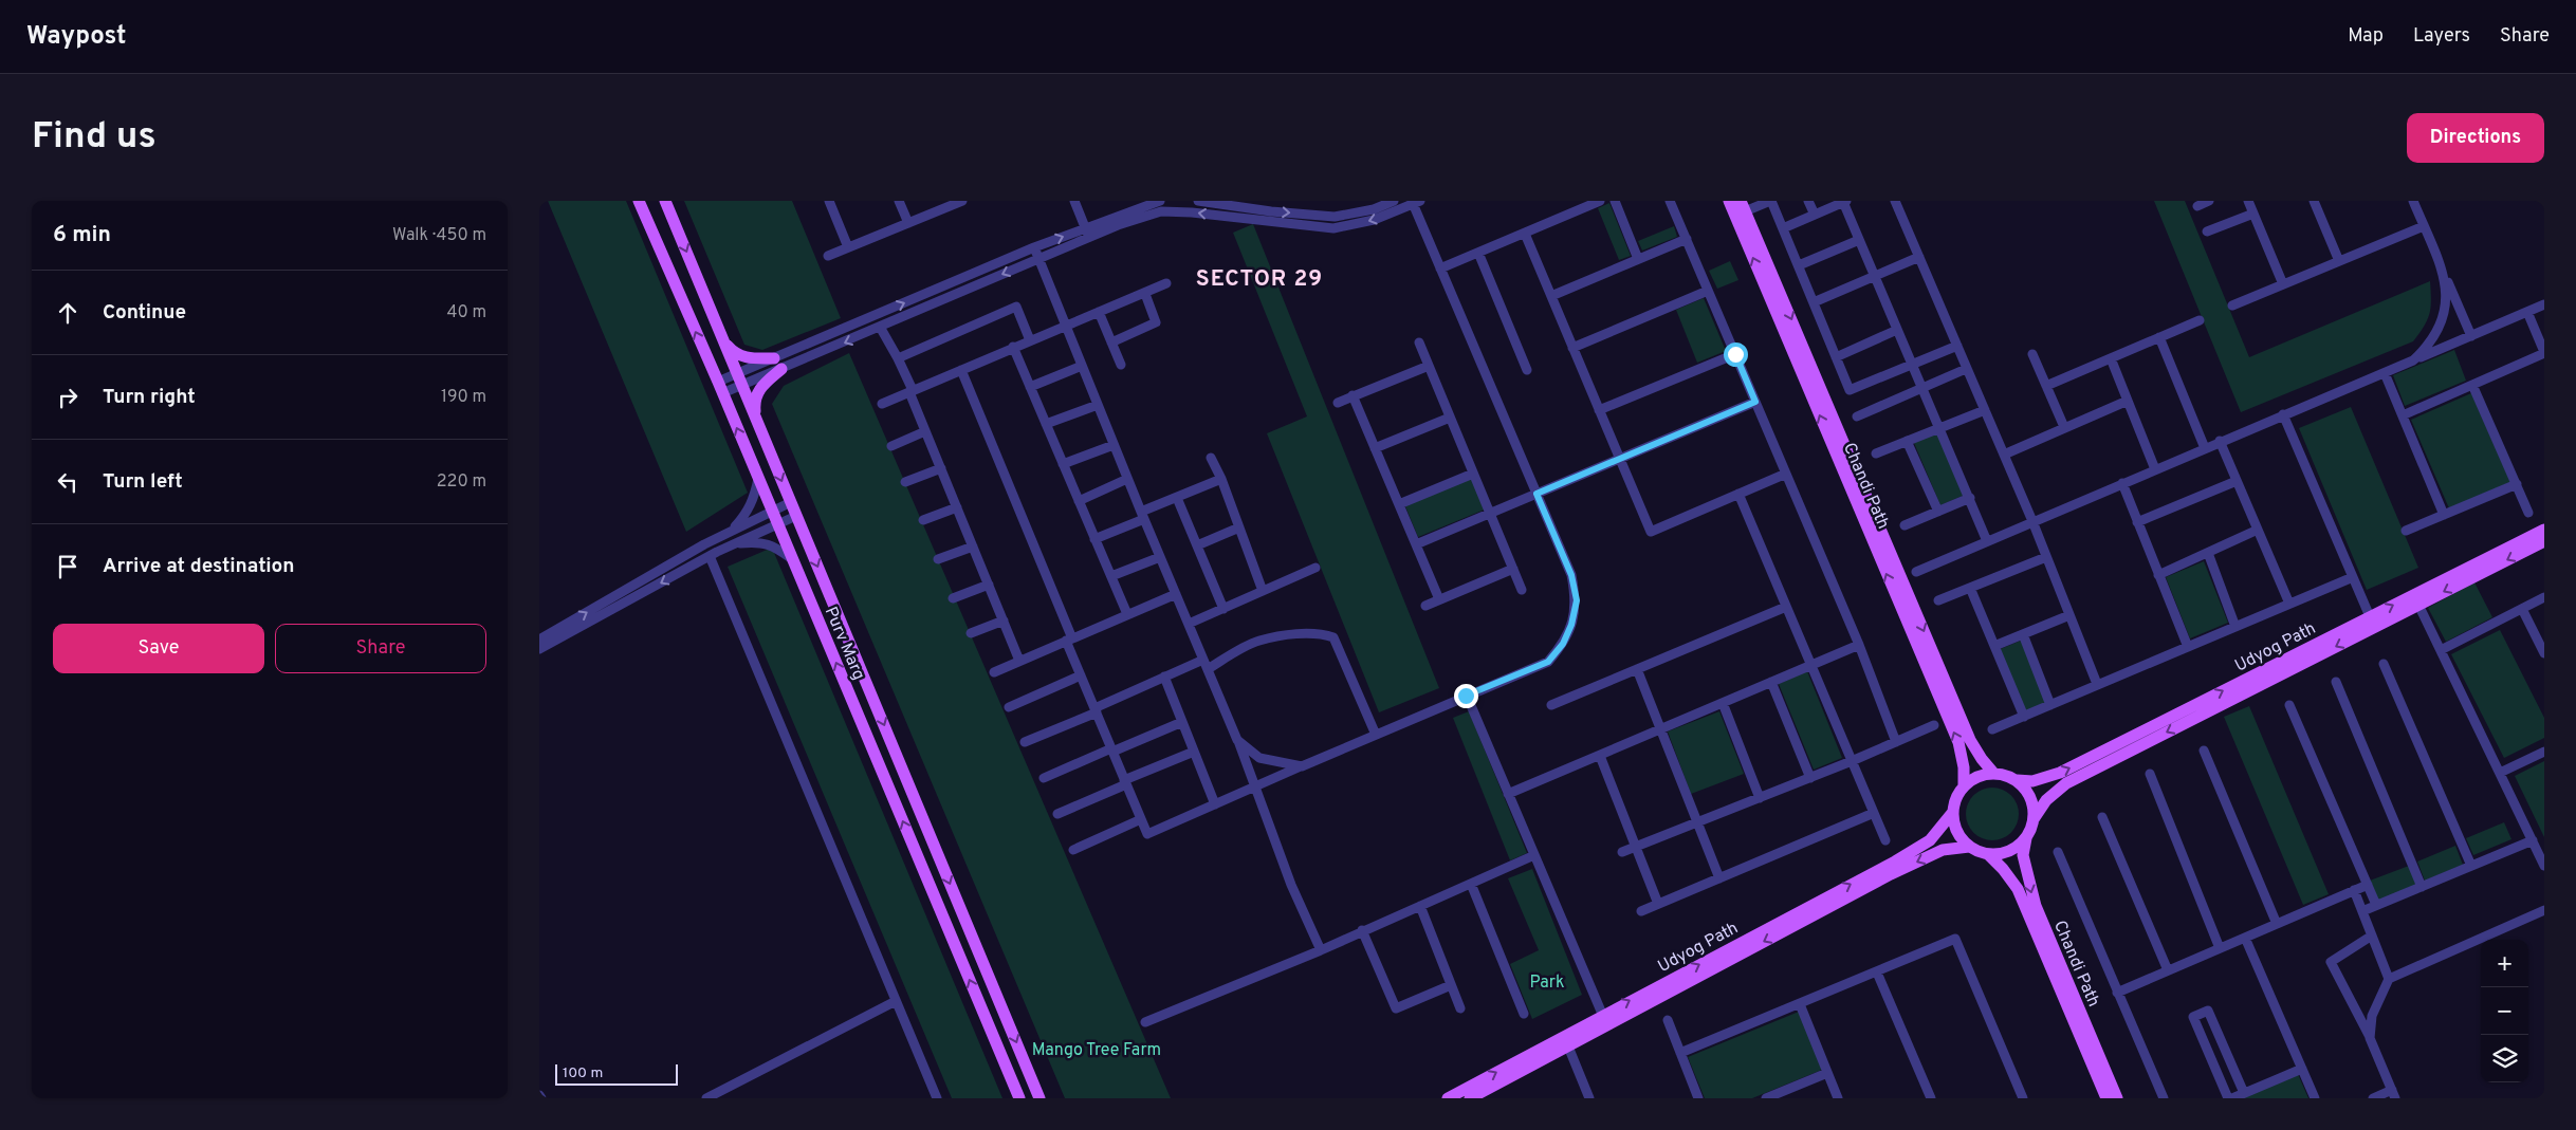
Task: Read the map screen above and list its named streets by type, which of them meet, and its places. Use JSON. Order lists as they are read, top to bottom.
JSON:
{
  "streets": {
    "main road": ["Chandi Path", "Purv Marg", "Udyog Path"]
  },
  "crossings": [
    ["Chandi Path", "Udyog Path"]
  ],
  "districts": ["SECTOR 29"],
  "parks": ["Park", "Mango Tree Farm"],
  "scale_bar": "100 m",
  "page": {
    "header": "Waypost",
    "nav": ["Map", "Layers", "Share"],
    "buttons": [
      "Directions",
      ["Save", "Share"]
    ],
    "title": "Find us",
    "heading": ["6 min", "Walk · 450 m"],
    "list": [
      ["Continue", "40 m"],
      ["Turn right", "190 m"],
      ["Turn left", "220 m"],
      "Arrive at destination"
    ],
    "map_buttons": ["+", "−"],
    "scale": "100 m"
  }
}
